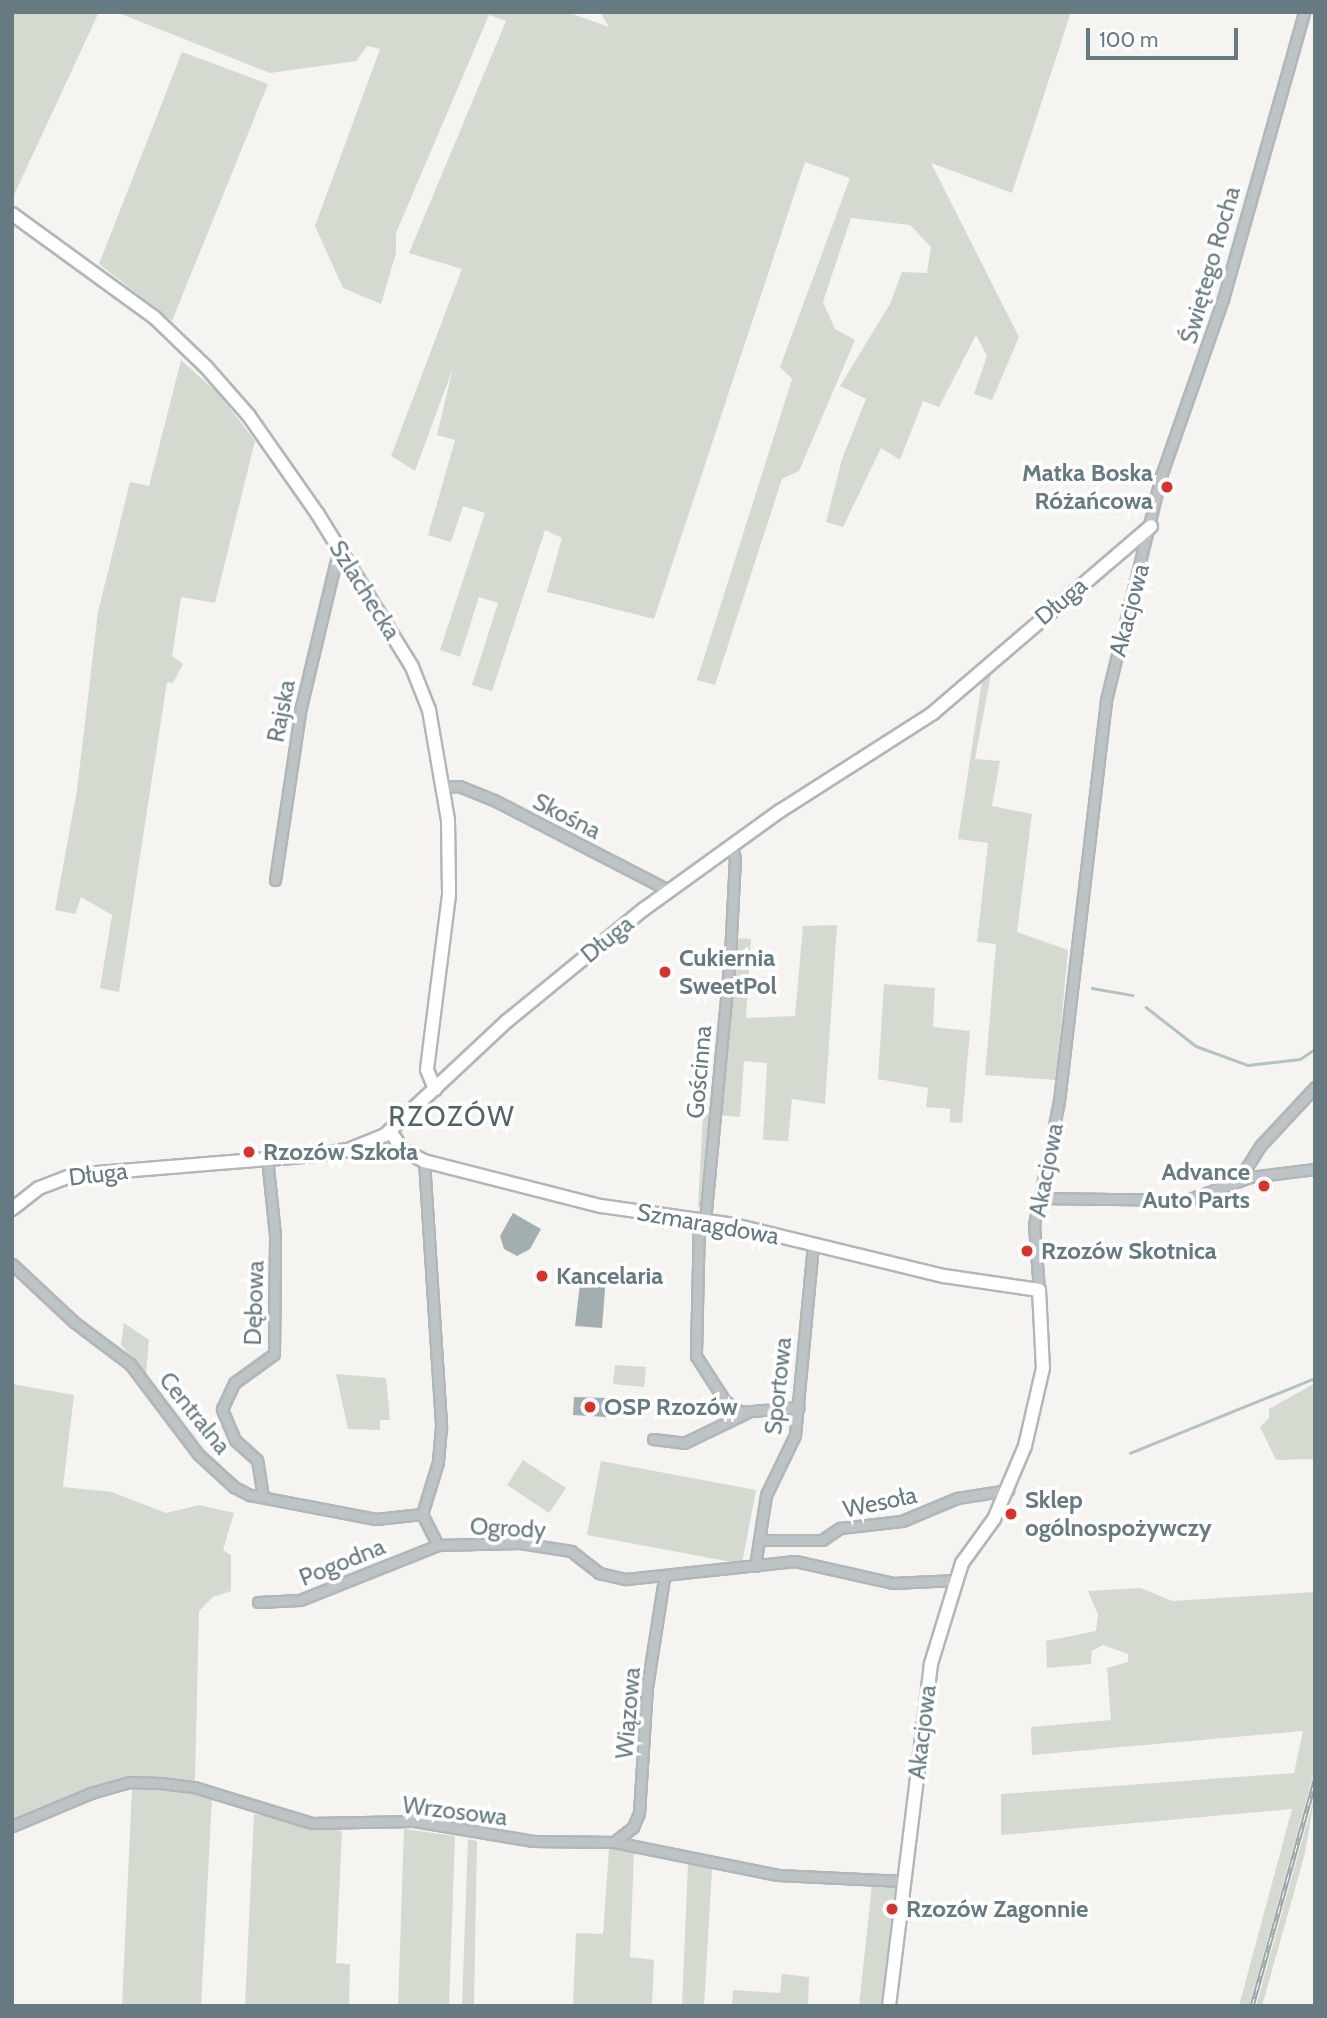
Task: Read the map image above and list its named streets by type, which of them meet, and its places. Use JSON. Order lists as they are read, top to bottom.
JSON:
{
  "streets": {
    "street": [
      "Świętego Rocha",
      "Szlachecka",
      "Długa",
      "Akacjowa",
      "Rajska",
      "Skośna",
      "Gościnna",
      "Szmaragdowa",
      "Dębowa",
      "Sportowa",
      "Centralna",
      "Wesoła",
      "Ogrody",
      "Pogodna",
      "Wiązowa",
      "Wrzosowa"
    ]
  },
  "crossings": [
    ["Świętego Rocha", "Długa"],
    ["Świętego Rocha", "Akacjowa"],
    ["Szlachecka", "Długa"],
    ["Szlachecka", "Rajska"],
    ["Szlachecka", "Skośna"],
    ["Długa", "Akacjowa"],
    ["Długa", "Skośna"],
    ["Długa", "Gościnna"],
    ["Długa", "Szmaragdowa"],
    ["Długa", "Dębowa"],
    ["Akacjowa", "Szmaragdowa"],
    ["Akacjowa", "Wesoła"],
    ["Akacjowa", "Ogrody"],
    ["Akacjowa", "Wrzosowa"],
    ["Gościnna", "Szmaragdowa"],
    ["Szmaragdowa", "Sportowa"],
    ["Dębowa", "Centralna"],
    ["Sportowa", "Wesoła"],
    ["Sportowa", "Ogrody"],
    ["Centralna", "Ogrody"],
    ["Ogrody", "Pogodna"],
    ["Ogrody", "Wiązowa"],
    ["Wiązowa", "Wrzosowa"]
  ],
  "districts": ["RZOZÓW"],
  "places": [
    "Matka Boska Różańcowa",
    "Cukiernia SweetPol",
    "Rzozów Szkoła",
    "Advance Auto Parts",
    "Rzozów Skotnica",
    "Kancelaria",
    "OSP Rzozów",
    "Sklep ogólnospożywczy",
    "Rzozów Zagonnie"
  ],
  "scale_bar": "100 m"
}
